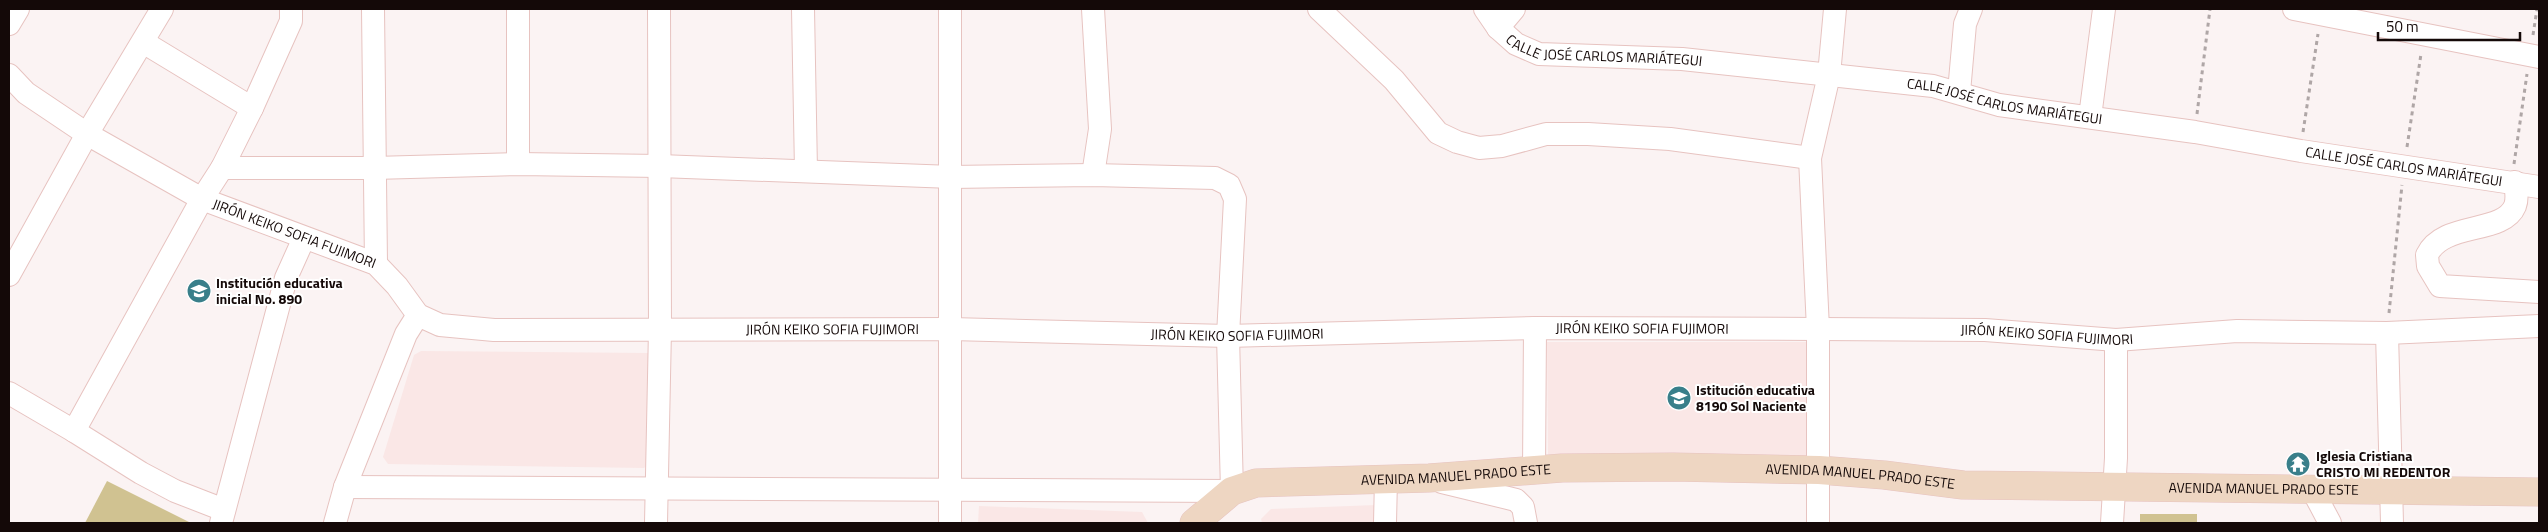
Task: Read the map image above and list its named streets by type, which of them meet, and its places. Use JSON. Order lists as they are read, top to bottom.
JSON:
{
  "streets": {
    "street": ["CALLE JOSÉ CARLOS MARIÁTEGUI", "JIRÓN KEIKO SOFIA FUJIMORI", "AVENIDA MANUEL PRADO ESTE"]
  },
  "places": {
    "school or university": ["Institución educativa inicial No. 890", "Istitución educativa 8190 Sol Naciente"],
    "temple": ["Iglesia Cristiana CRISTO MI REDENTOR"]
  },
  "scale_bar": "50 m"
}
